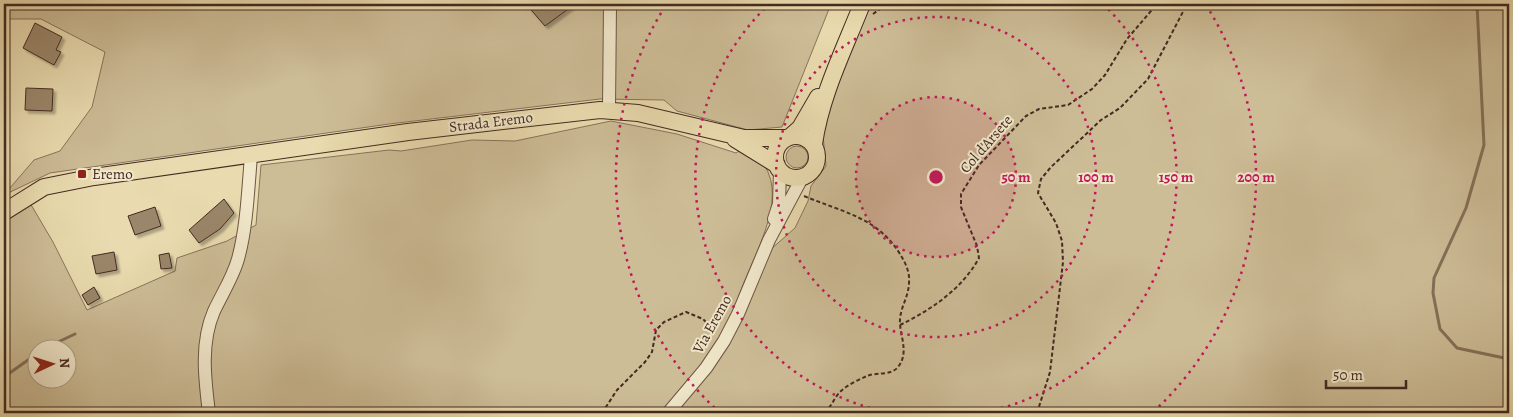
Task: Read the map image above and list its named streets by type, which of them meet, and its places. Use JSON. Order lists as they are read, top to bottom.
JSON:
{
  "streets": {
    "main road": ["Strada Eremo"],
    "street": ["Via Eremo"],
    "path": ["Col d'Arsete"]
  },
  "crossings": [
    ["Strada Eremo", "Via Eremo"]
  ],
  "places": {
    "transit": ["Eremo"]
  },
  "scale_bar": "50 m",
  "north": "right",
  "rings": [
    "50 m",
    "100 m",
    "150 m",
    "200 m"
  ]
}
